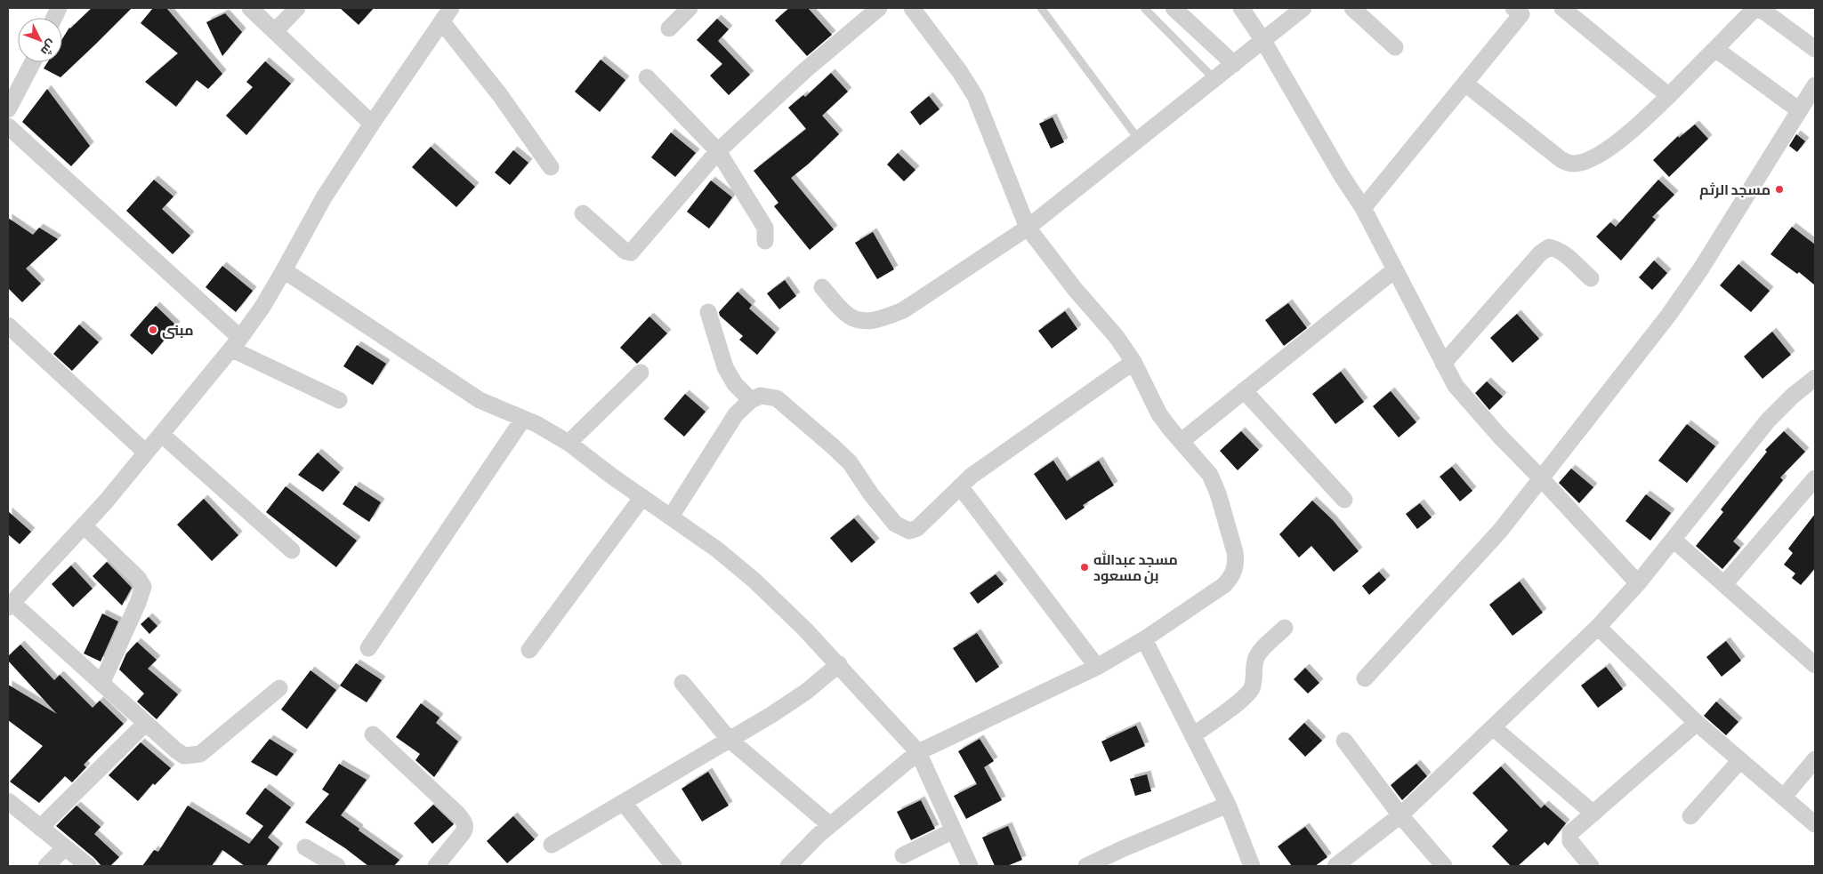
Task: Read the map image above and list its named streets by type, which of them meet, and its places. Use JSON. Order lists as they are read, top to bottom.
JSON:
{
  "places": ["مسجد الرثم", "مبنى", "مسجد عبدالله بن مسعود"],
  "north": "bottom right"
}
